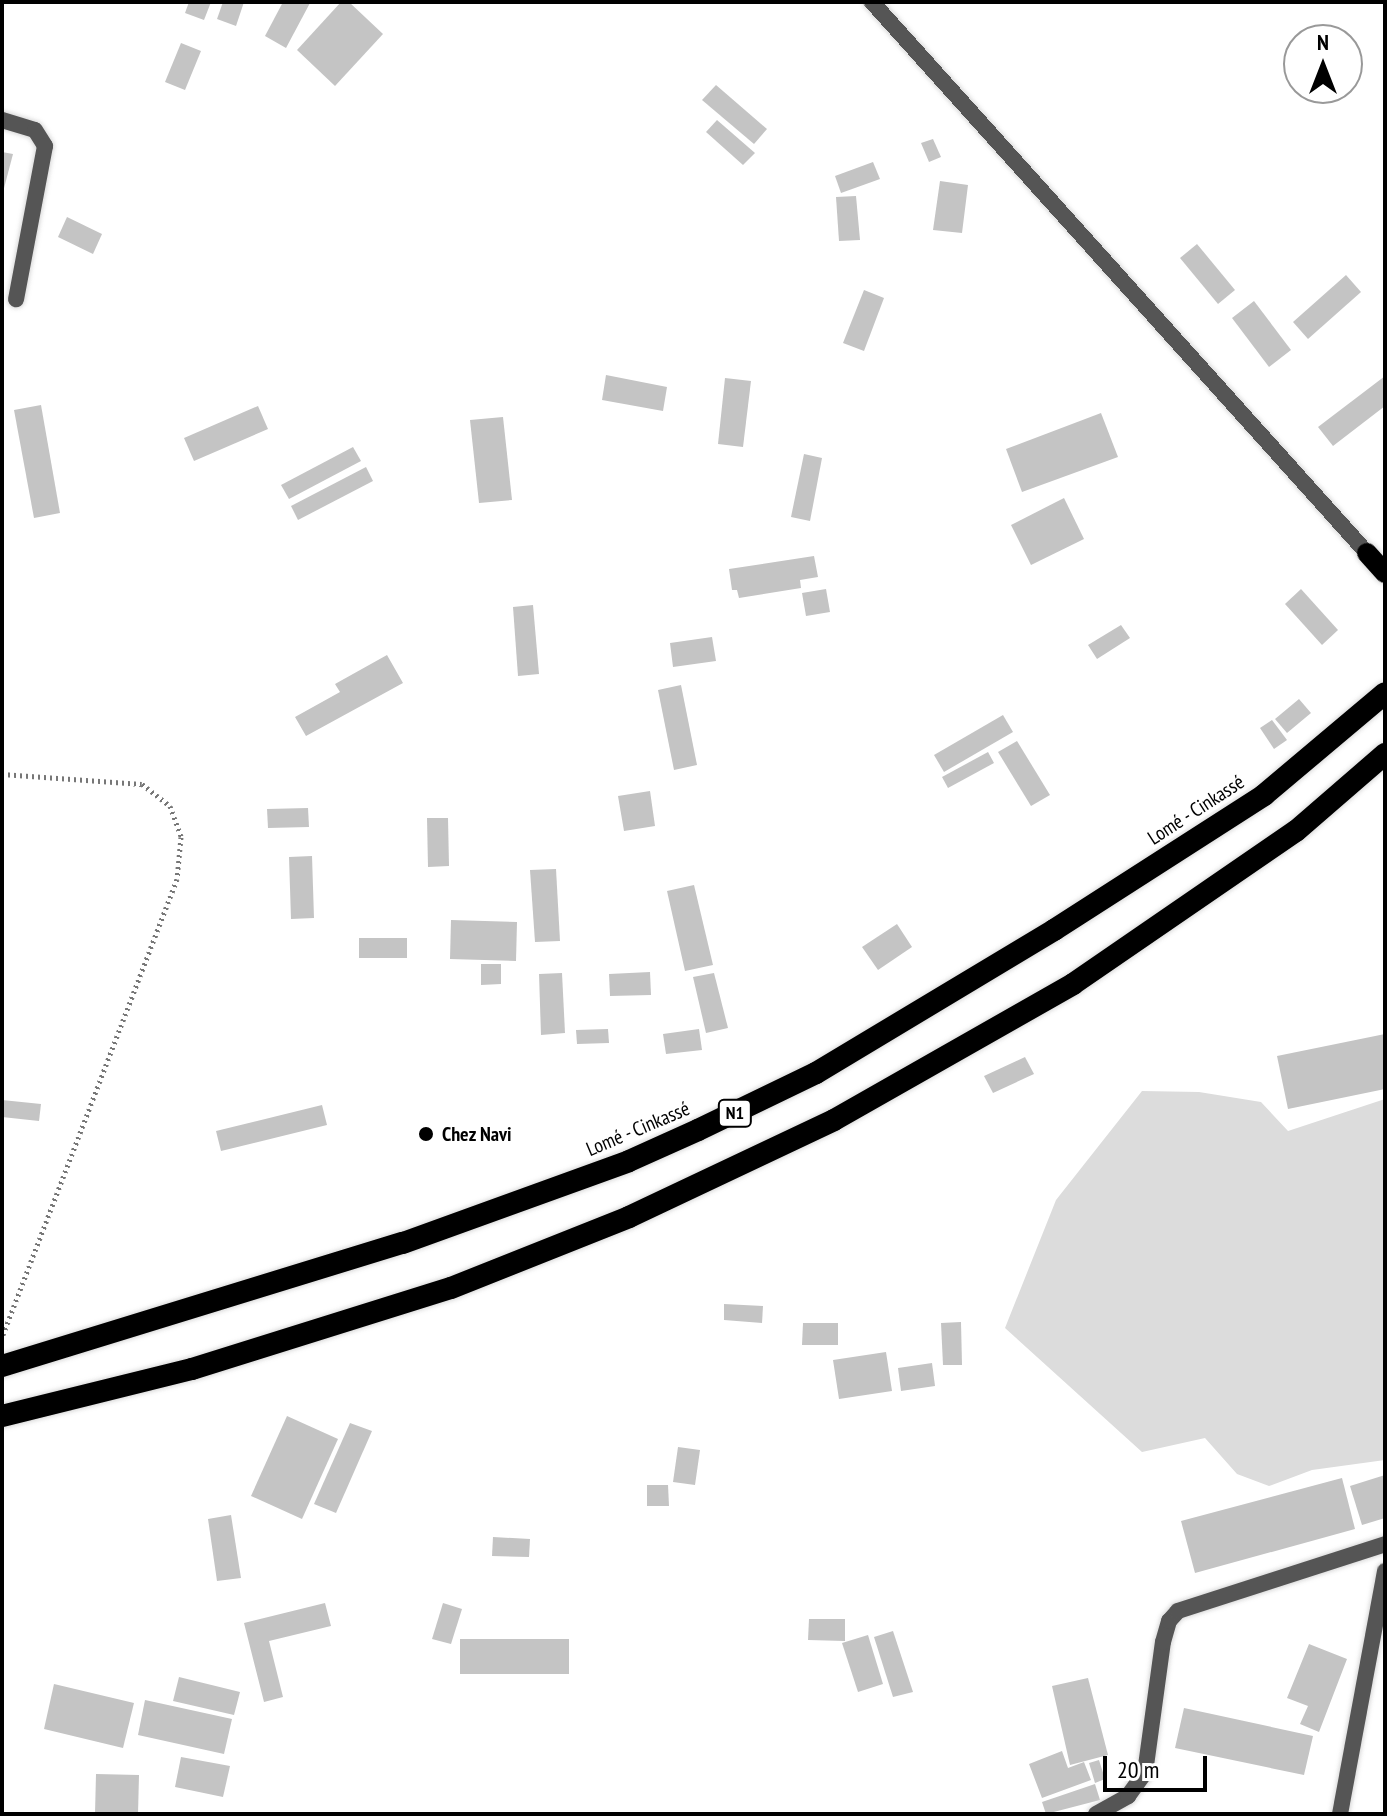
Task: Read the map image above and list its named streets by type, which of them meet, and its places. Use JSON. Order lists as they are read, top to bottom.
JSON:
{
  "streets": {
    "highway": ["Lomé - Cinkassé", "N1"]
  },
  "places": ["Chez Navi"],
  "scale_bar": "20 m",
  "north": "top"
}
